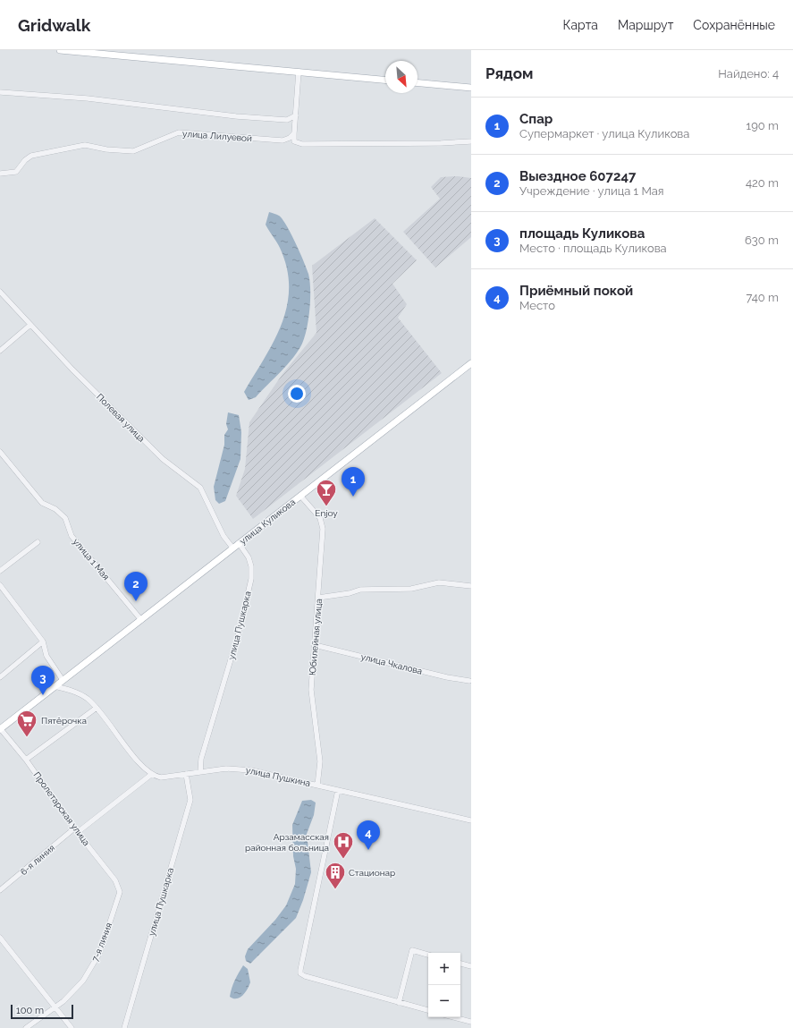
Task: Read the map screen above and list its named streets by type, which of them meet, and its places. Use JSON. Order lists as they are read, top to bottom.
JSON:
{
  "streets": {
    "main road": ["улица Куликова"],
    "street": [
      "улица Лилуевой",
      "Полевая улица",
      "улица 1 Мая",
      "улица Пушкарка",
      "Юбилейная улица",
      "улица Чкалова",
      "улица Пушкина",
      "Пролетарская улица",
      "6-я линия",
      "7-я линия"
    ]
  },
  "crossings": [
    ["Полевая улица", "улица Куликова"],
    ["улица Куликова", "улица 1 Мая"],
    ["улица Куликова", "улица Пушкарка"],
    ["улица Куликова", "Юбилейная улица"],
    ["улица Куликова", "Пролетарская улица"],
    ["улица Пушкарка", "улица Пушкина"],
    ["Юбилейная улица", "улица Чкалова"],
    ["Юбилейная улица", "улица Пушкина"],
    ["улица Пушкина", "6-я линия"],
    ["Пролетарская улица", "6-я линия"],
    ["Пролетарская улица", "7-я линия"]
  ],
  "places": {
    "bar": ["Enjoy"],
    "supermarket": ["Пятёрочка"],
    "hospital": ["Арзамасская районная больница"],
    "building": ["Стационар"]
  },
  "scale_bar": "100 m",
  "north": "bottom right",
  "page": {
    "header": "Gridwalk",
    "nav": ["Карта", "Маршрут", "Сохранённые"],
    "heading": ["Рядом", "Найдено: 4"],
    "list": [
      {
        "mark": "1",
        "name": "Спар",
        "note": "Супермаркет · улица Куликова",
        "value": "190 m"
      },
      {
        "mark": "2",
        "name": "Выездное 607247",
        "note": "Учреждение · улица 1 Мая",
        "value": "420 m"
      },
      {
        "mark": "3",
        "name": "площадь Куликова",
        "note": "Место · площадь Куликова",
        "value": "630 m"
      },
      {
        "mark": "4",
        "name": "Приёмный покой",
        "note": "Место",
        "value": "740 m"
      }
    ],
    "pins": [
      "1",
      "2",
      "3",
      "4"
    ],
    "map_buttons": ["+", "−"],
    "scale": "100 m"
  }
}
